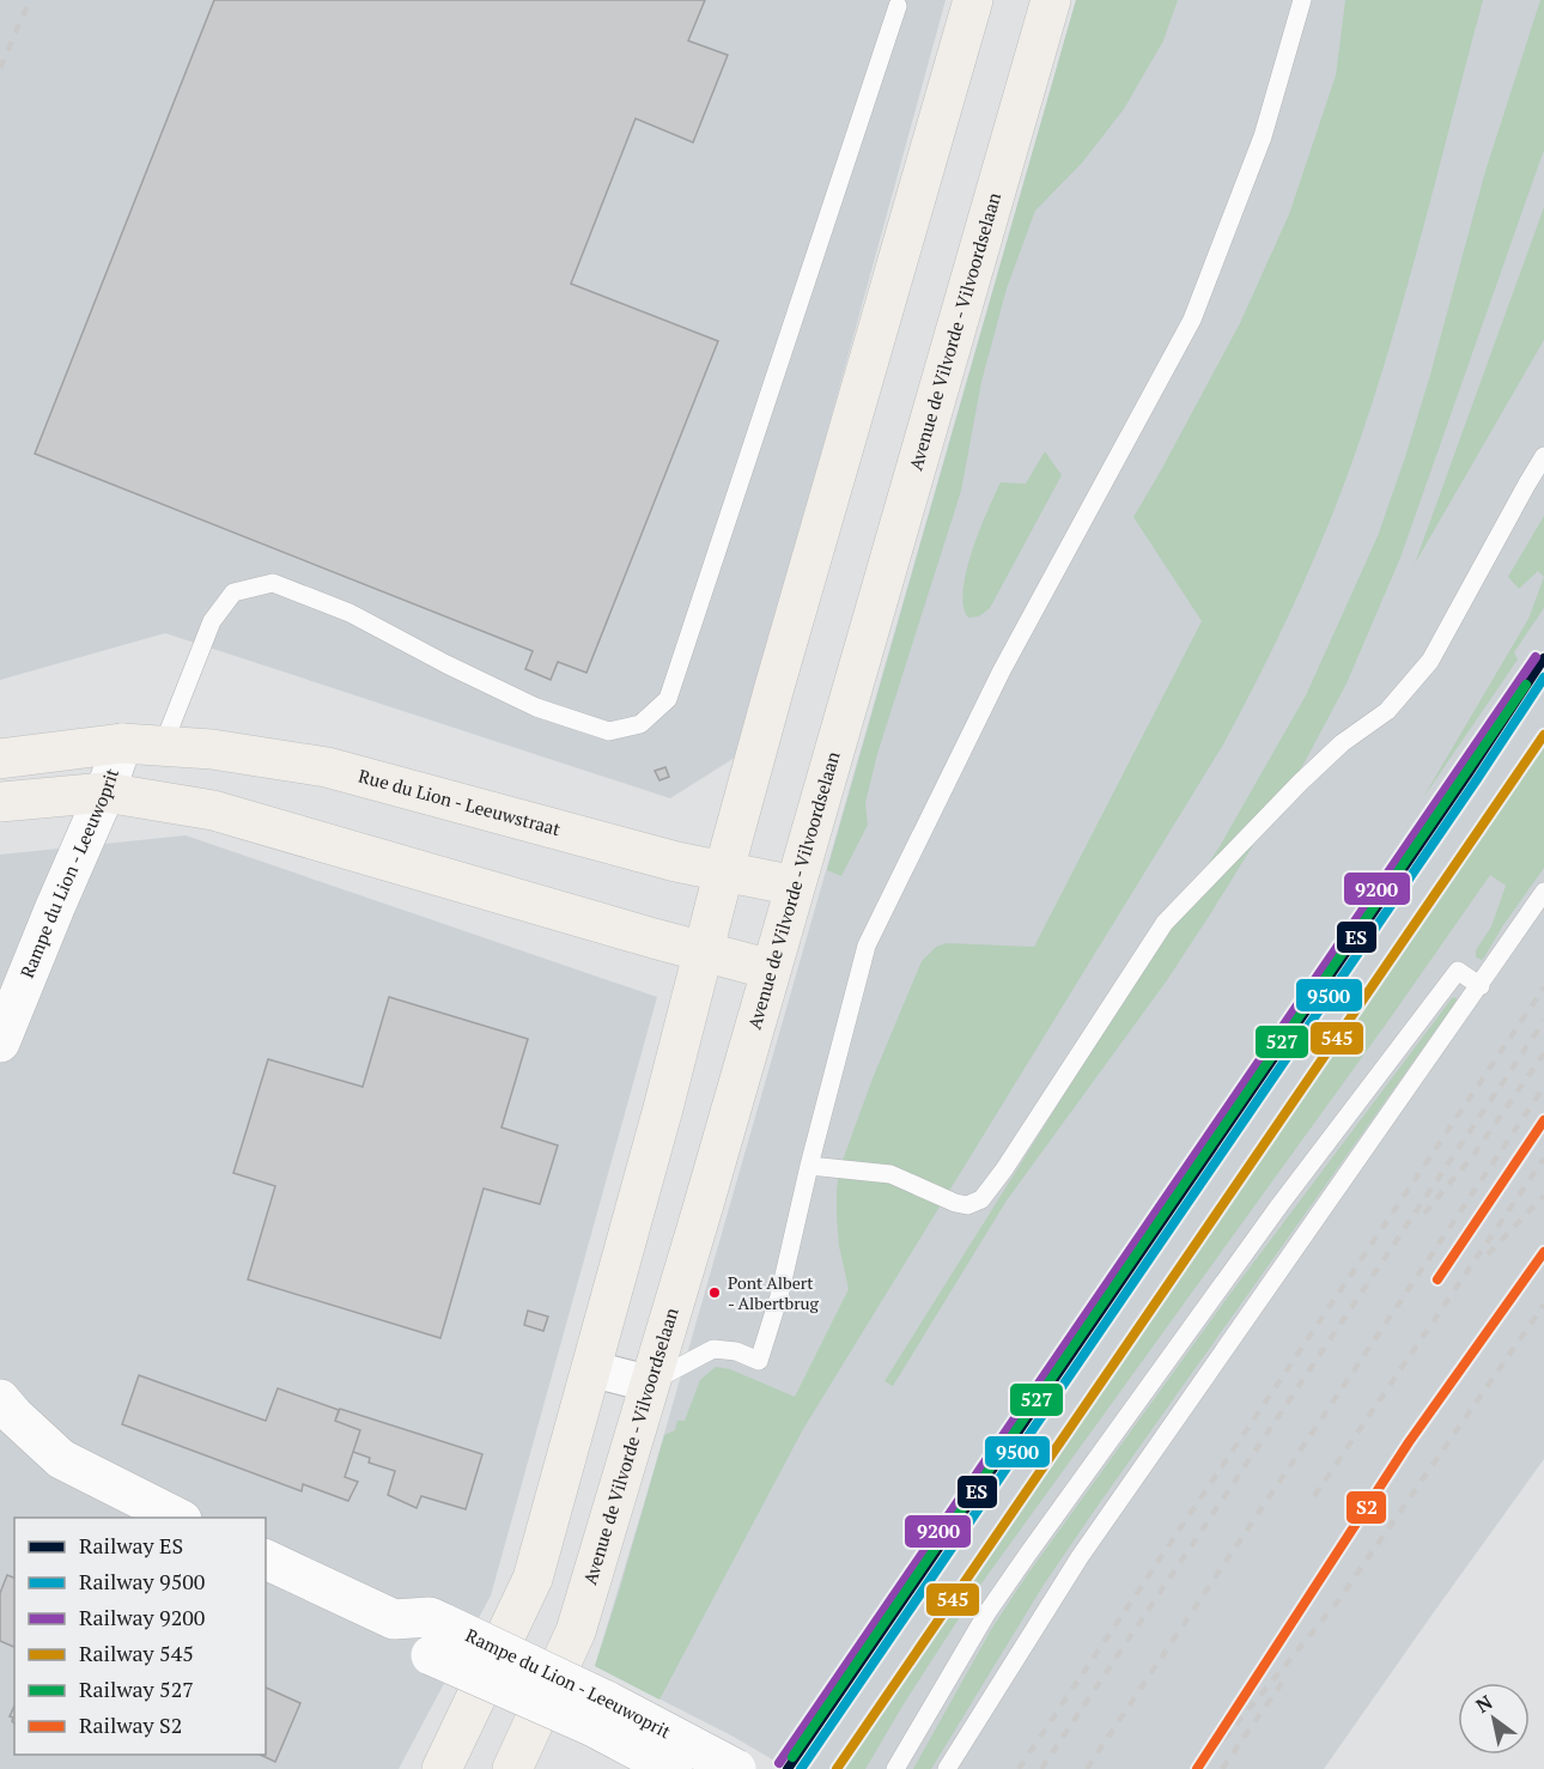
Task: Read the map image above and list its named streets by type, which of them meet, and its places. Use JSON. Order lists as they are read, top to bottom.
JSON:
{
  "streets": {
    "main road": ["Avenue de Vilvorde - Vilvoordselaan", "Rue du Lion - Leeuwstraat", "Rampe du Lion - Leeuwoprit"]
  },
  "crossings": [
    ["Avenue de Vilvorde - Vilvoordselaan", "Rue du Lion - Leeuwstraat"],
    ["Rue du Lion - Leeuwstraat", "Rampe du Lion - Leeuwoprit"]
  ],
  "places": ["Pont Albert - Albertbrug"],
  "lines": [
    "rail line 9200",
    "rail line ES",
    "rail line 9500",
    "rail line 527",
    "rail line 545",
    "rail line S2"
  ],
  "legend": [
    "Railway ES",
    "Railway 9500",
    "Railway 9200",
    "Railway 545",
    "Railway 527",
    "Railway S2"
  ],
  "north": "top left"
}
